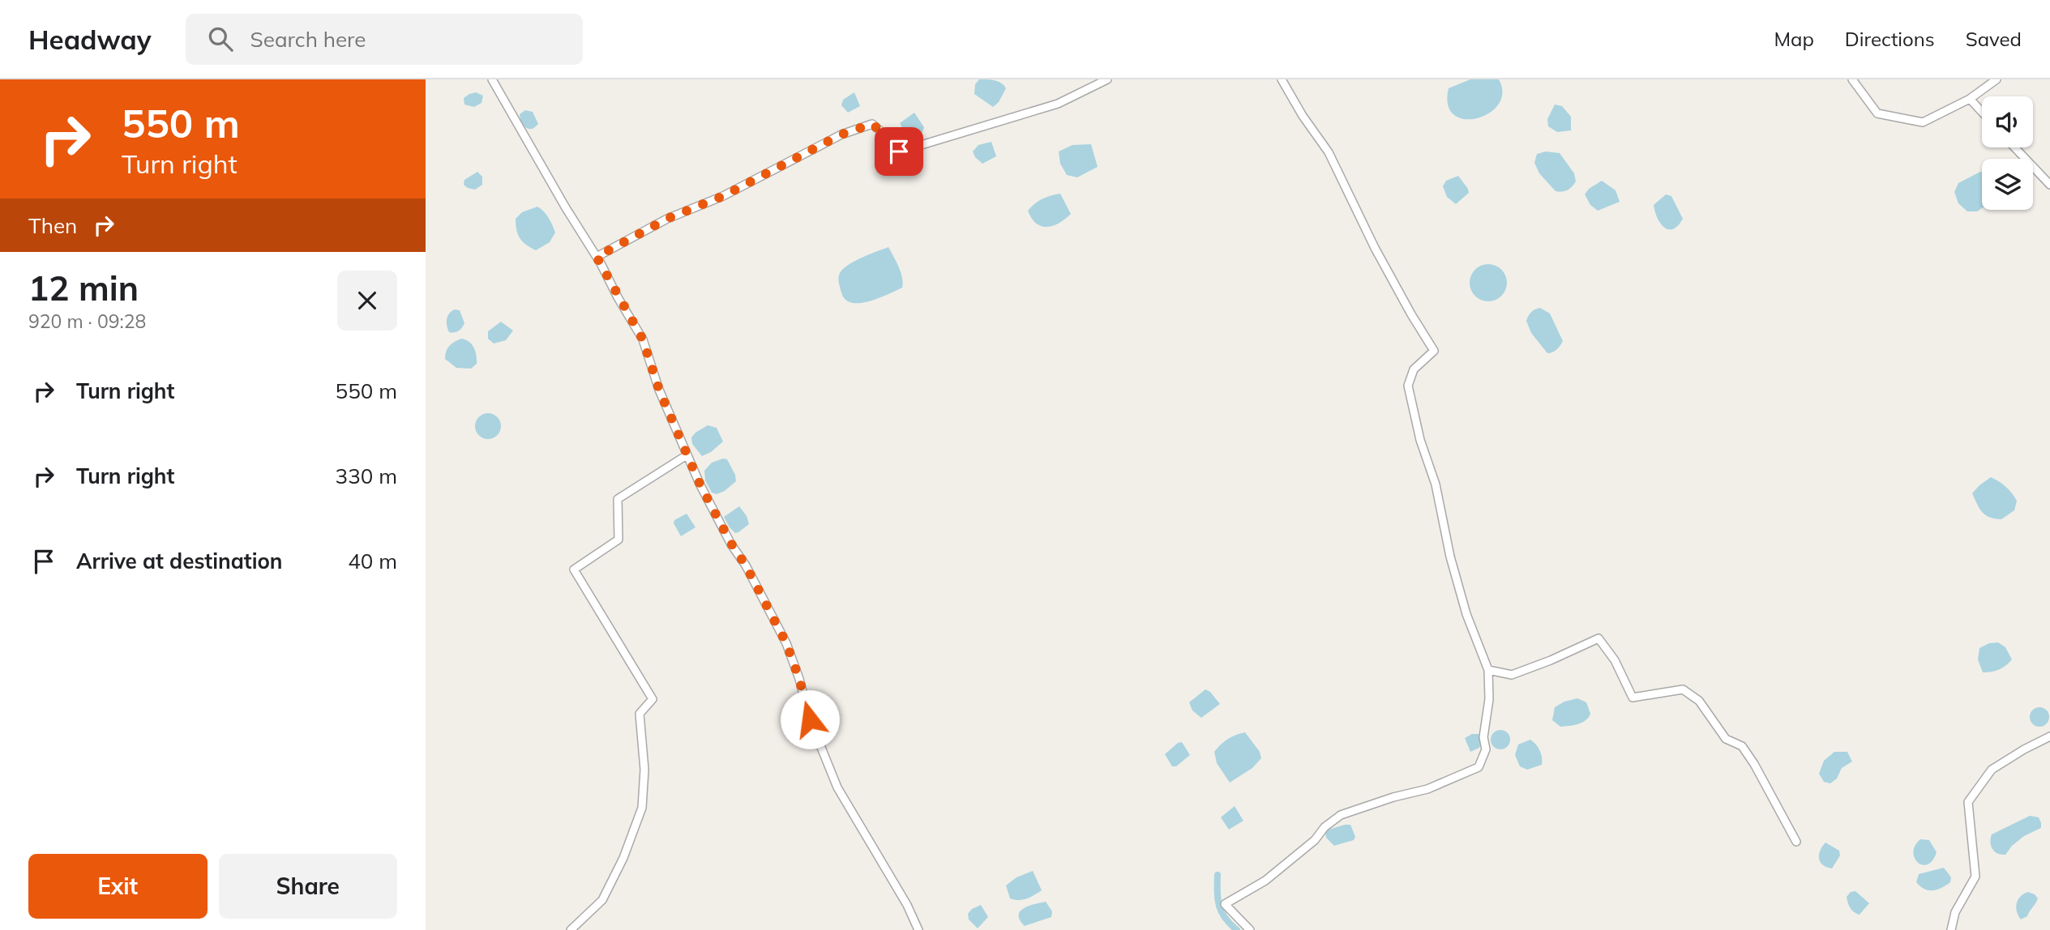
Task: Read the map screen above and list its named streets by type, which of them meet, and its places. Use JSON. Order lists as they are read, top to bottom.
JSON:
{
  "page": {
    "header": "Headway",
    "search": "Search here",
    "nav": ["Map", "Directions", "Saved"],
    "turn": ["550 m", "Turn right"],
    "then": "Then",
    "heading": ["12 min", "920 m · 09:28"],
    "list": [
      {
        "name": "Turn right",
        "value": "550 m"
      },
      {
        "name": "Turn right",
        "value": "330 m"
      },
      {
        "name": "Arrive at destination",
        "value": "40 m"
      }
    ],
    "buttons": ["Exit", "Share"]
  }
}
